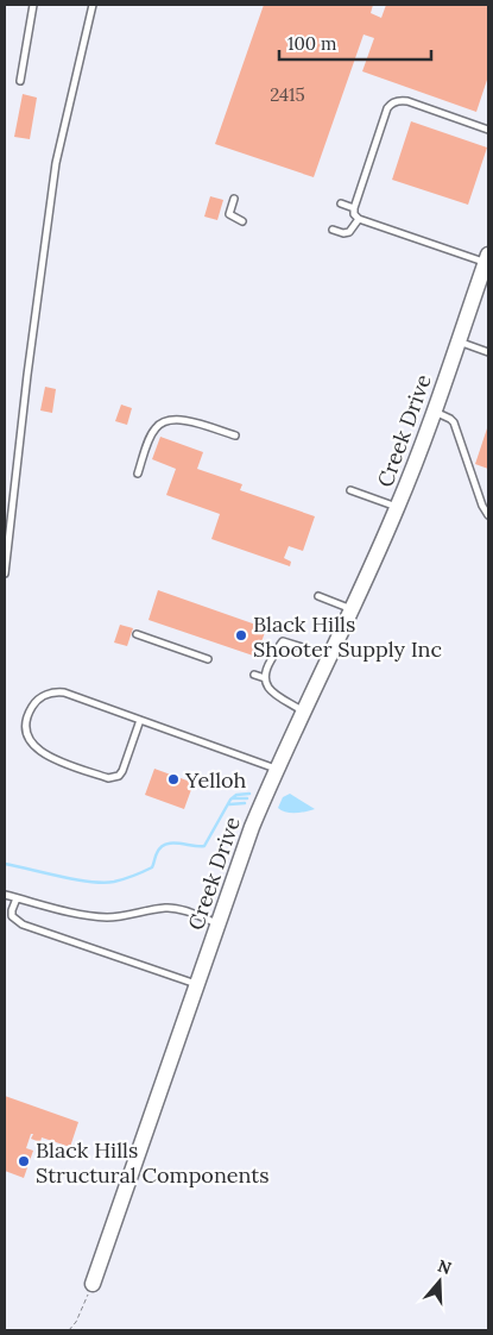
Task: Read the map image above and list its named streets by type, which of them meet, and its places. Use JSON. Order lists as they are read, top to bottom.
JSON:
{
  "streets": {
    "street": ["Creek Drive"]
  },
  "places": ["Black Hills Shooter Supply Inc", "Yelloh", "Black Hills Structural Components"],
  "house_numbers": ["2415"],
  "scale_bar": "100 m",
  "north": "top"
}
